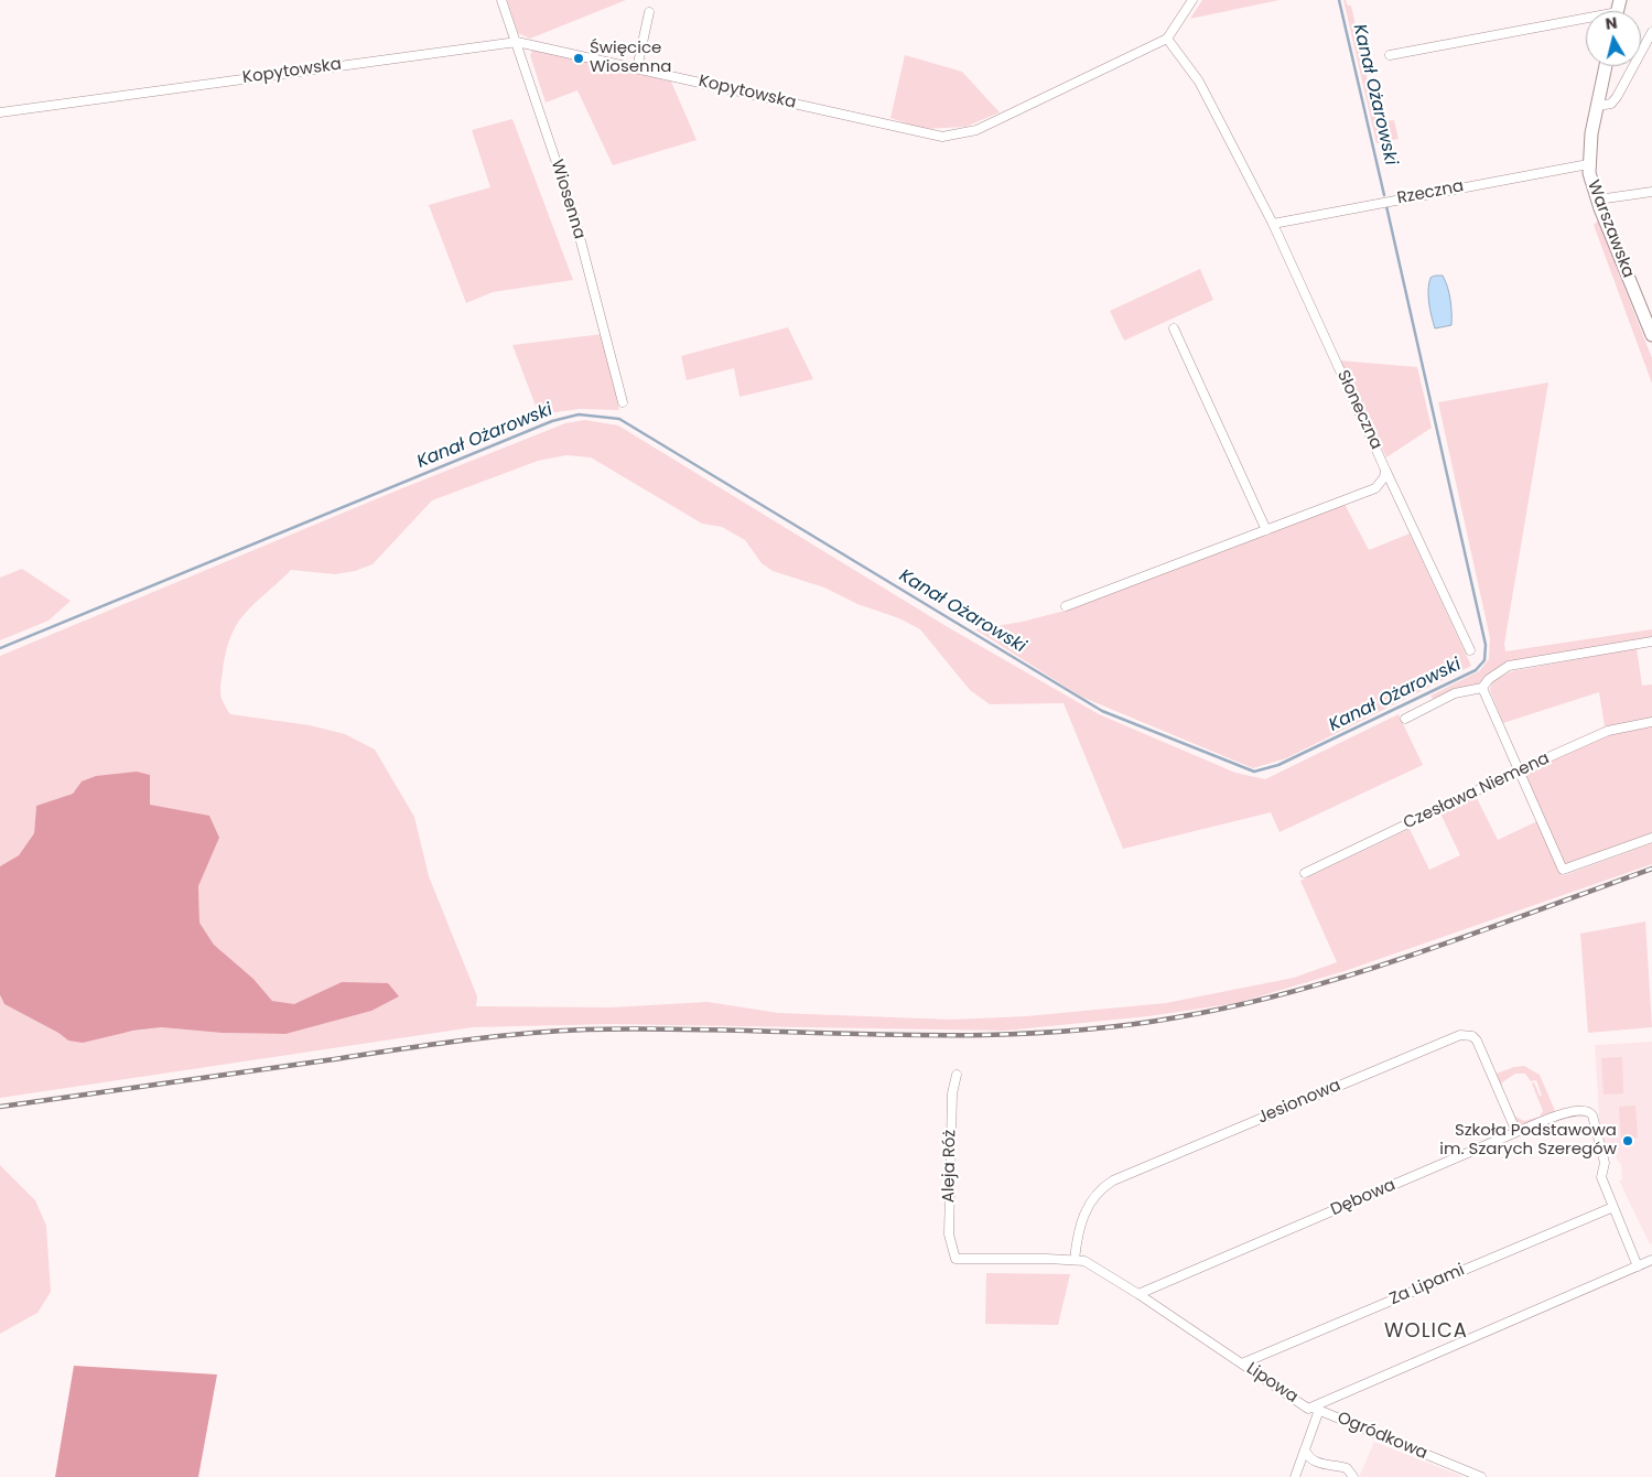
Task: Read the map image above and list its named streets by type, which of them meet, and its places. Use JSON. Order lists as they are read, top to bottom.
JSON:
{
  "streets": {
    "main road": ["Warszawska"],
    "street": [
      "Kopytowska",
      "Rzeczna",
      "Wiosenna",
      "Słoneczna",
      "Czesława Niemena",
      "Jesionowa",
      "Aleja Róż",
      "Dębowa",
      "Za Lipami",
      "Lipowa",
      "Ogródkowa"
    ]
  },
  "crossings": [
    ["Kopytowska", "Wiosenna"],
    ["Kopytowska", "Słoneczna"],
    ["Rzeczna", "Warszawska"],
    ["Rzeczna", "Słoneczna"],
    ["Jesionowa", "Dębowa"],
    ["Jesionowa", "Lipowa"],
    ["Aleja Róż", "Lipowa"],
    ["Dębowa", "Za Lipami"],
    ["Dębowa", "Lipowa"],
    ["Za Lipami", "Lipowa"],
    ["Lipowa", "Ogródkowa"]
  ],
  "districts": ["WOLICA"],
  "water": ["Kanał Ożarowski"],
  "places": ["Święcice Wiosenna", "Szkoła Podstawowa im. Szarych Szeregów"],
  "north": "top"
}
